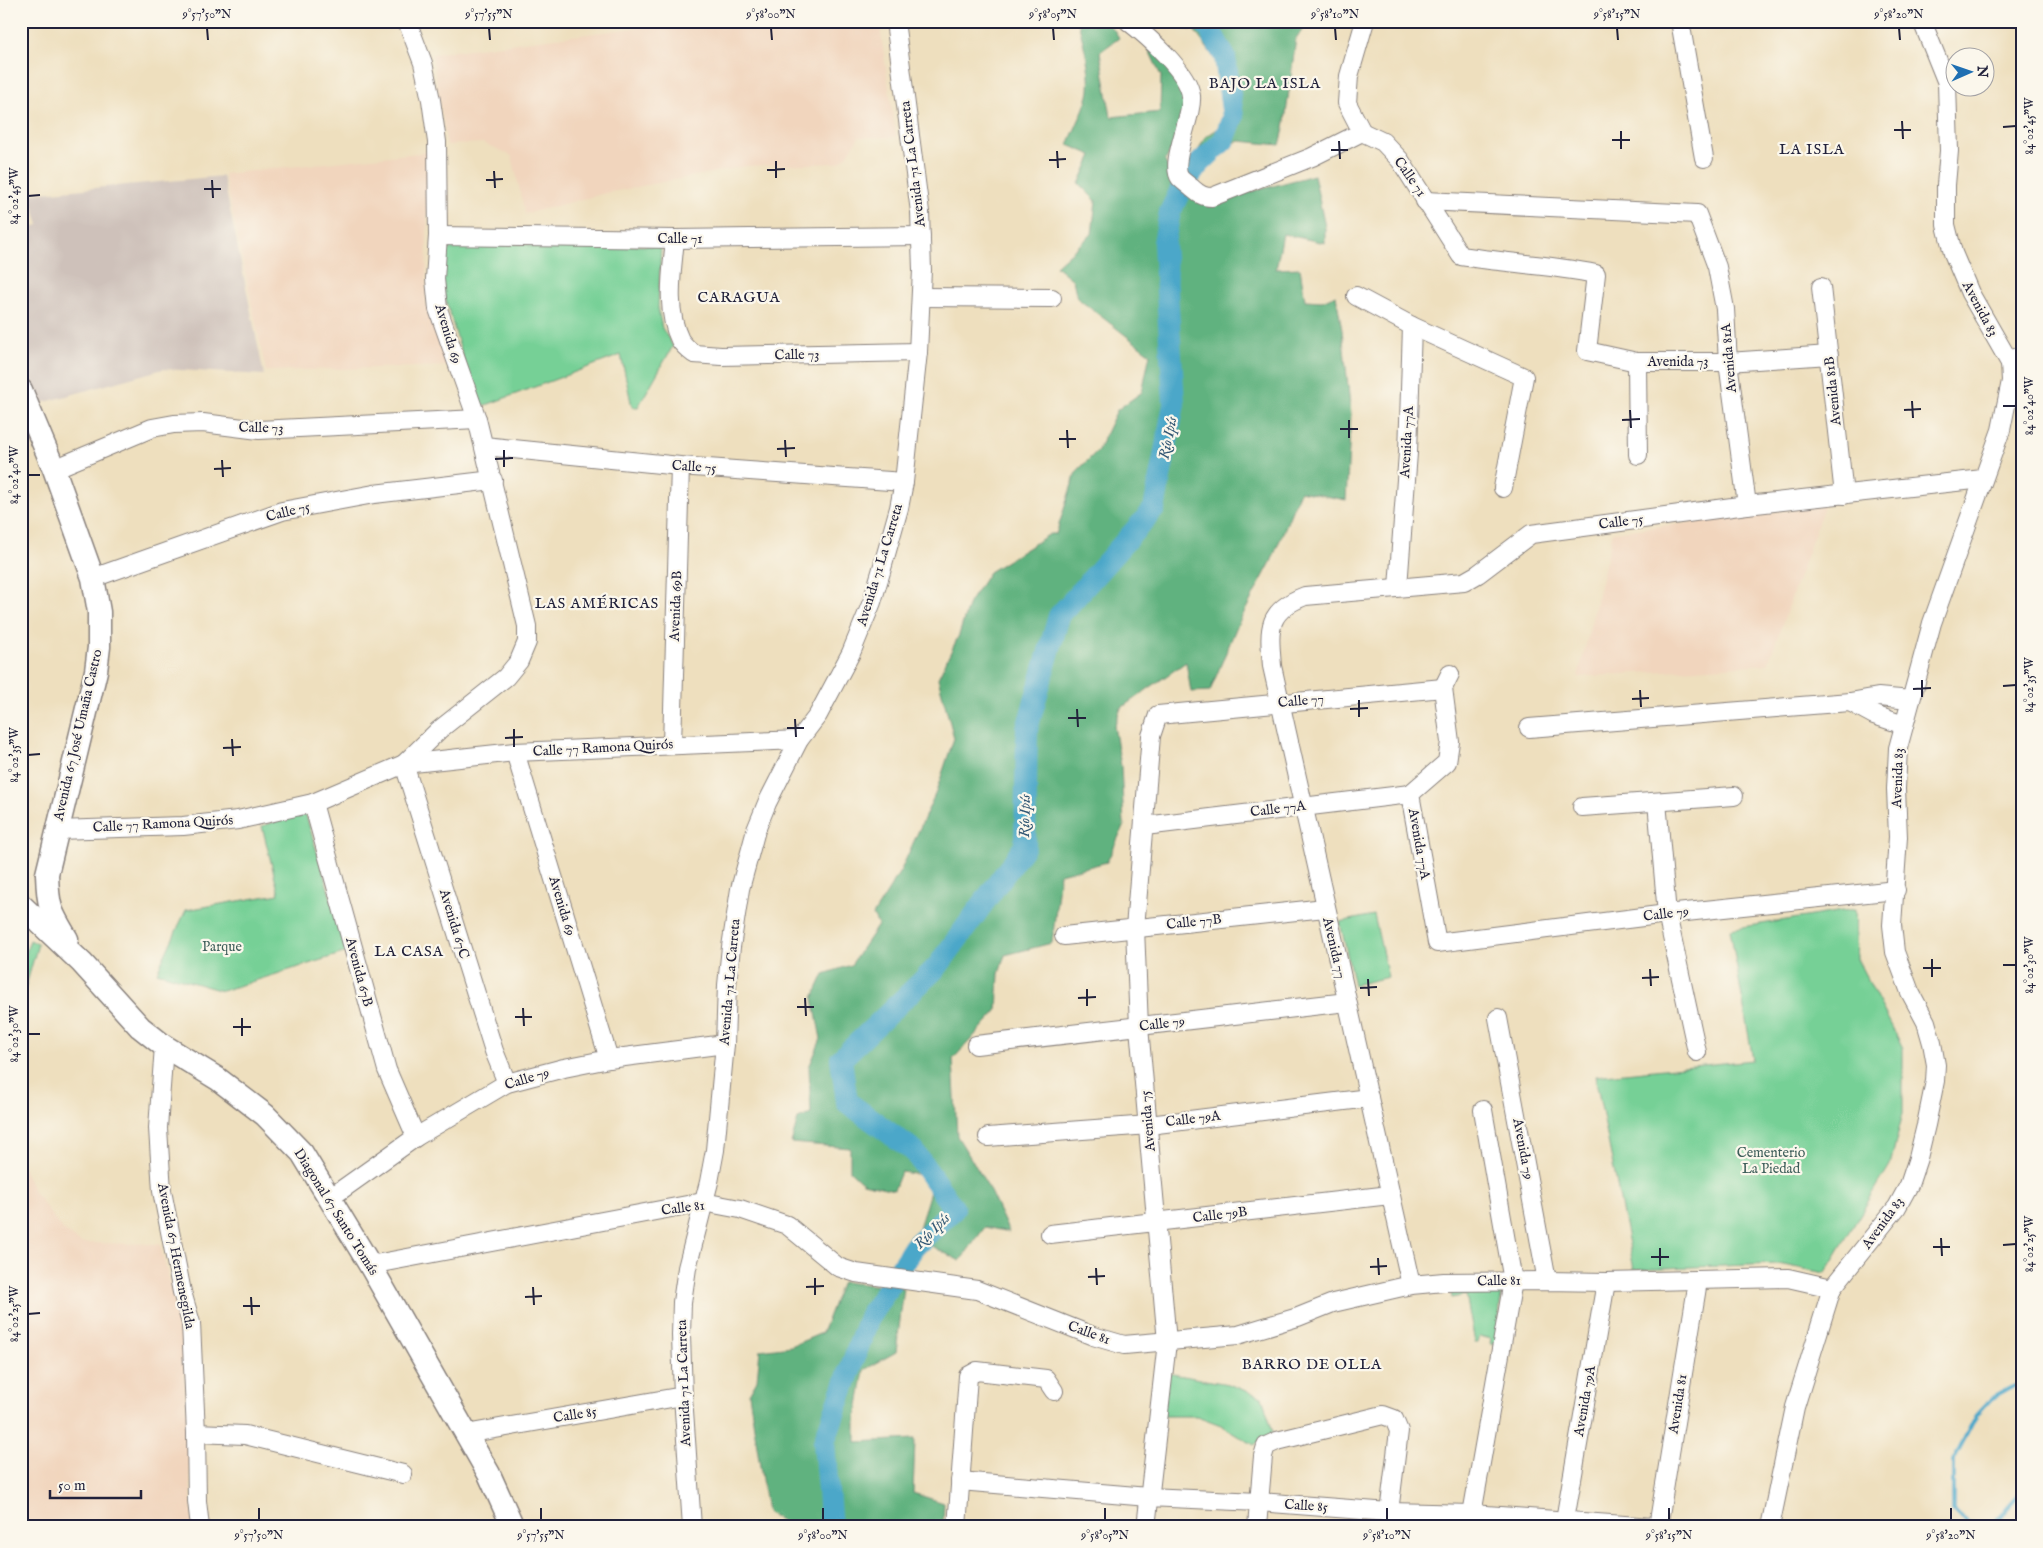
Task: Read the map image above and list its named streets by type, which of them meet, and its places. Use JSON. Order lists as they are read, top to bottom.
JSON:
{
  "streets": {
    "main road": ["Avenida 67 José Umaña Castro", "Diagonal 67 Santo Tomás"],
    "street": [
      "Avenida 71 La Carreta",
      "Calle 71",
      "Avenida 83",
      "Avenida 69",
      "Calle 73",
      "Avenida 81A",
      "Avenida 73",
      "Avenida 81B",
      "Avenida 77A",
      "Calle 75",
      "Avenida 69B",
      "Calle 77",
      "Calle 77 Ramona Quirós",
      "Calle 77A",
      "Calle 79",
      "Calle 77B",
      "Avenida 67C",
      "Avenida 77",
      "Avenida 67B",
      "Calle 79A",
      "Avenida 75",
      "Avenida 79",
      "Calle 81",
      "Calle 79B",
      "Avenida 67 Hermenegilda",
      "Avenida 79A",
      "Avenida 81",
      "Calle 85"
    ]
  },
  "crossings": [
    ["Avenida 71 La Carreta", "Calle 71"],
    ["Avenida 71 La Carreta", "Calle 73"],
    ["Avenida 71 La Carreta", "Calle 75"],
    ["Avenida 71 La Carreta", "Calle 77 Ramona Quirós"],
    ["Avenida 71 La Carreta", "Calle 79"],
    ["Avenida 71 La Carreta", "Calle 81"],
    ["Avenida 71 La Carreta", "Calle 85"],
    ["Calle 71", "Avenida 69"],
    ["Calle 71", "Calle 73"],
    ["Calle 71", "Avenida 81A"],
    ["Calle 71", "Avenida 73"],
    ["Avenida 83", "Calle 75"],
    ["Avenida 83", "Calle 79"],
    ["Avenida 83", "Calle 81"],
    ["Avenida 69", "Calle 73"],
    ["Avenida 69", "Calle 75"],
    ["Avenida 69", "Calle 77 Ramona Quirós"],
    ["Avenida 69", "Calle 79"],
    ["Avenida 69", "Avenida 67C"],
    ["Calle 73", "Avenida 67 José Umaña Castro"],
    ["Avenida 81A", "Avenida 73"],
    ["Avenida 81A", "Calle 75"],
    ["Avenida 73", "Avenida 81B"],
    ["Avenida 81B", "Calle 75"],
    ["Avenida 77A", "Calle 75"],
    ["Avenida 77A", "Calle 77"],
    ["Avenida 77A", "Calle 77A"],
    ["Avenida 77A", "Calle 79"],
    ["Calle 75", "Avenida 69B"],
    ["Calle 75", "Avenida 67 José Umaña Castro"],
    ["Calle 75", "Avenida 77"],
    ["Avenida 69B", "Calle 77 Ramona Quirós"],
    ["Calle 77", "Avenida 77"],
    ["Calle 77", "Avenida 75"],
    ["Avenida 67 José Umaña Castro", "Calle 77 Ramona Quirós"],
    ["Avenida 67 José Umaña Castro", "Diagonal 67 Santo Tomás"],
    ["Calle 77 Ramona Quirós", "Avenida 67C"],
    ["Calle 77 Ramona Quirós", "Avenida 67B"],
    ["Calle 77A", "Avenida 77"],
    ["Calle 77A", "Avenida 75"],
    ["Calle 79", "Avenida 67C"],
    ["Calle 79", "Avenida 77"],
    ["Calle 79", "Avenida 67B"],
    ["Calle 79", "Avenida 75"],
    ["Calle 79", "Diagonal 67 Santo Tomás"],
    ["Calle 77B", "Avenida 77"],
    ["Calle 77B", "Avenida 75"],
    ["Avenida 77", "Calle 79A"],
    ["Avenida 77", "Calle 81"],
    ["Avenida 77", "Calle 79B"],
    ["Calle 79A", "Avenida 75"],
    ["Avenida 75", "Calle 81"],
    ["Avenida 75", "Calle 79B"],
    ["Avenida 75", "Calle 85"],
    ["Avenida 79", "Calle 81"],
    ["Calle 81", "Diagonal 67 Santo Tomás"],
    ["Calle 81", "Avenida 79A"],
    ["Calle 81", "Avenida 81"],
    ["Diagonal 67 Santo Tomás", "Avenida 67 Hermenegilda"],
    ["Diagonal 67 Santo Tomás", "Calle 85"],
    ["Avenida 79A", "Calle 85"]
  ],
  "districts": [
    "BAJO LA ISLA",
    "LA ISLA",
    "CARAGUA",
    "LAS AMÉRICAS",
    "LA CASA",
    "BARRO DE OLLA"
  ],
  "water": ["Río Ipís"],
  "parks": ["Parque", "Cementerio La Piedad"],
  "scale_bar": "50 m",
  "north": "right",
  "coordinates": [
    "9°57'50\"N",
    "9°57'55\"N",
    "9°58'00\"N",
    "9°58'05\"N",
    "9°58'10\"N",
    "9°58'15\"N",
    "9°58'20\"N",
    "84°02'45\"W",
    "84°02'40\"W",
    "84°02'35\"W",
    "84°02'30\"W",
    "84°02'25\"W"
  ]
}
